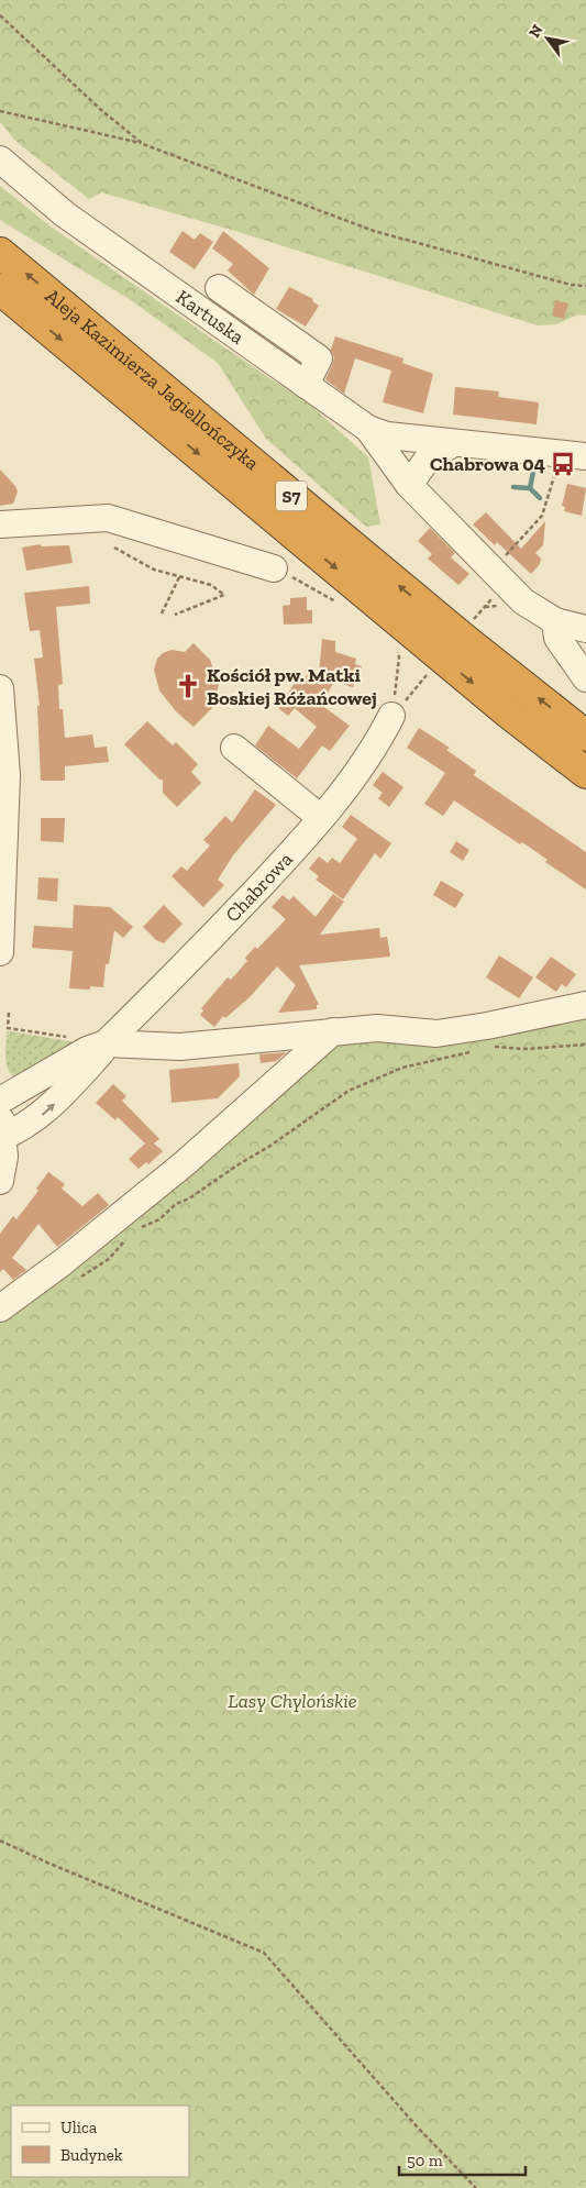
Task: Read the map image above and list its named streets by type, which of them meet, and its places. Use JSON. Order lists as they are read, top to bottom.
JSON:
{
  "streets": {
    "highway": ["Aleja Kazimierza Jagiellończyka", "S7"],
    "street": ["Kartuska", "Chabrowa"]
  },
  "parks": ["Lasy Chylońskie"],
  "places": {
    "bus stop": ["Chabrowa 04"],
    "church": ["Kościół pw. Matki Boskiej Różańcowej"]
  },
  "legend": ["Ulica", "Budynek"],
  "scale_bar": "50 m",
  "north": "top left"
}
